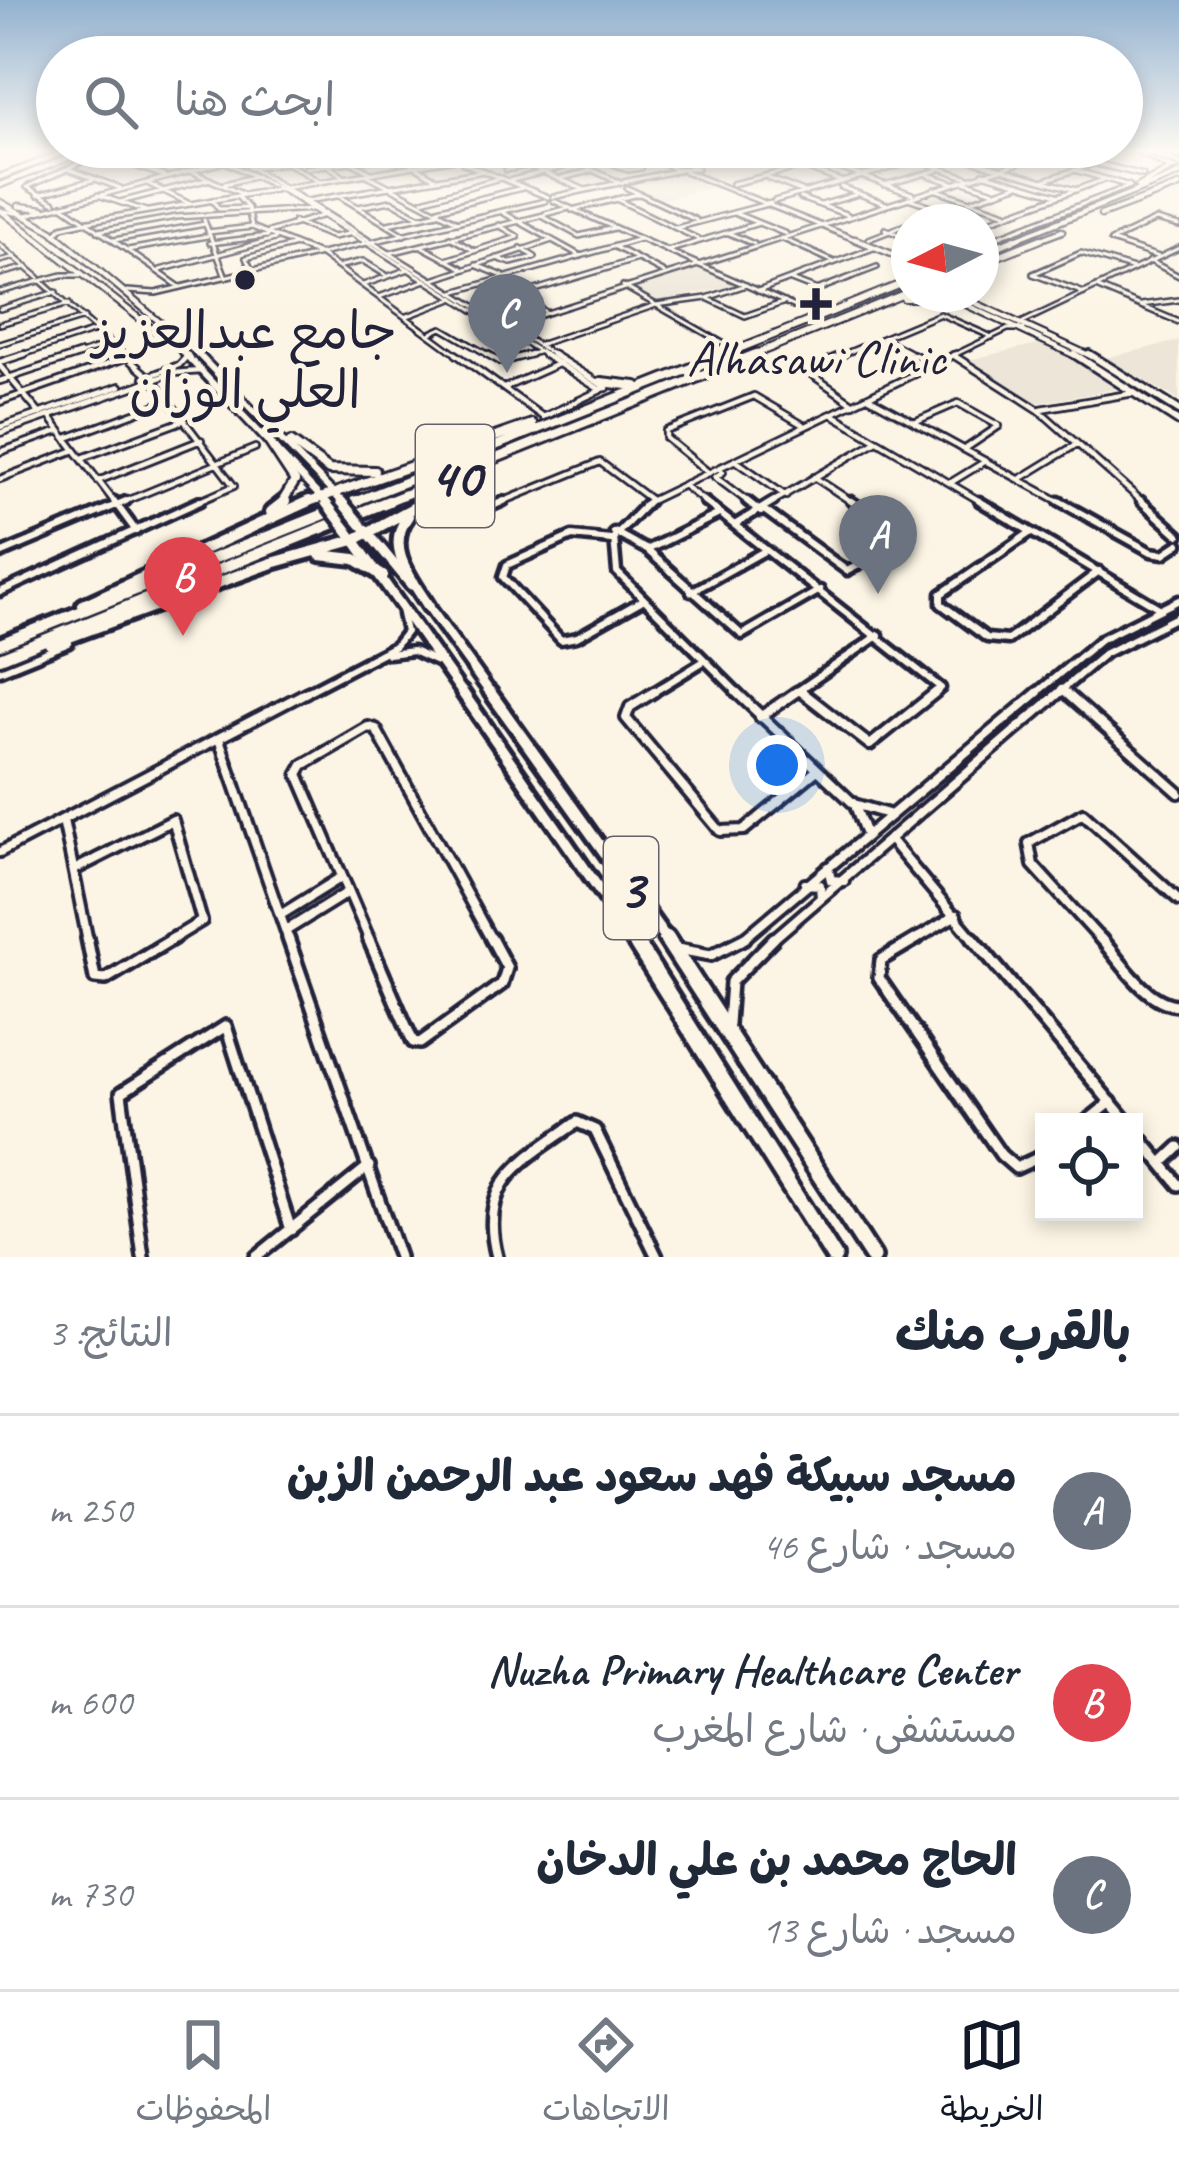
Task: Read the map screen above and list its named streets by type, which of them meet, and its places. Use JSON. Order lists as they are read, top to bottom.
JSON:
{
  "streets": {
    "highway": ["40"],
    "main road": ["3"]
  },
  "places": {
    "other": ["جامع عبدالعزيز العلي الوزان"],
    "health": ["Alhasawi Clinic"]
  },
  "north": "left",
  "page": {
    "search": "ابحث هنا",
    "pins": ["C", "A", "B"],
    "heading": ["بالقرب منك", "النتائج: 3"],
    "list": [
      {
        "mark": "A",
        "name": "مسجد سبيكة فهد سعود عبد الرحمن الزبن",
        "note": "مسجد · شارع 46",
        "value": "250 m"
      },
      {
        "mark": "B",
        "name": "Nuzha Primary Healthcare Center",
        "note": "مستشفى · شارع المغرب",
        "value": "600 m"
      },
      {
        "mark": "C",
        "name": "الحاج محمد بن علي الدخان",
        "note": "مسجد · شارع 13",
        "value": "730 m"
      }
    ],
    "nav": ["الخريطة", "الاتجاهات", "المحفوظات"]
  }
}
